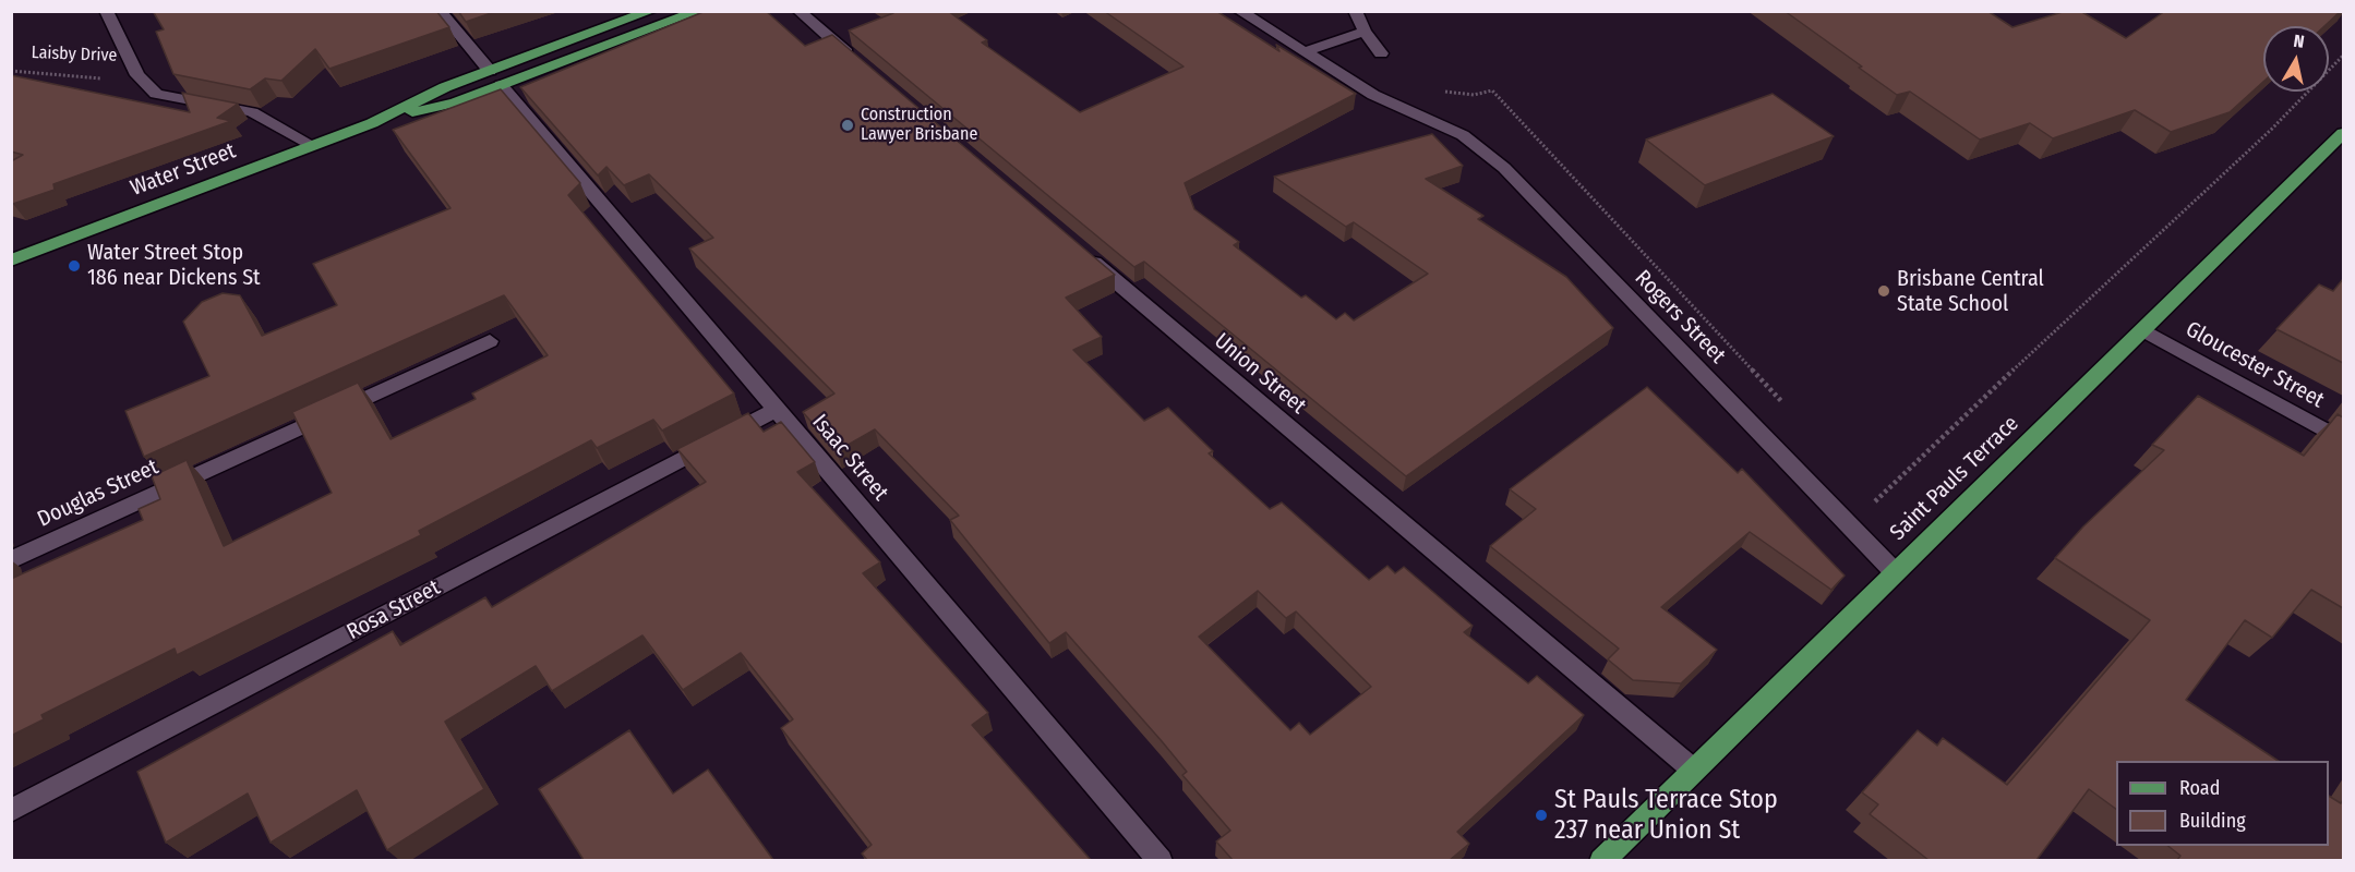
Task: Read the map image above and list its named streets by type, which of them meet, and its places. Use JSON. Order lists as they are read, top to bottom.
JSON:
{
  "streets": {
    "main road": ["Water Street", "Saint Pauls Terrace"],
    "street": [
      "Laisby Drive",
      "Rogers Street",
      "Gloucester Street",
      "Union Street",
      "Isaac Street",
      "Douglas Street",
      "Rosa Street"
    ]
  },
  "crossings": [
    ["Laisby Drive", "Water Street"],
    ["Water Street", "Isaac Street"],
    ["Rogers Street", "Saint Pauls Terrace"],
    ["Gloucester Street", "Saint Pauls Terrace"],
    ["Union Street", "Saint Pauls Terrace"],
    ["Isaac Street", "Rosa Street"]
  ],
  "places": [
    "Construction Lawyer Brisbane",
    "Water Street Stop 186 near Dickens St",
    "Brisbane Central State School",
    "St Pauls Terrace Stop 237 near Union St"
  ],
  "legend": ["Road", "Building"],
  "north": "top"
}
